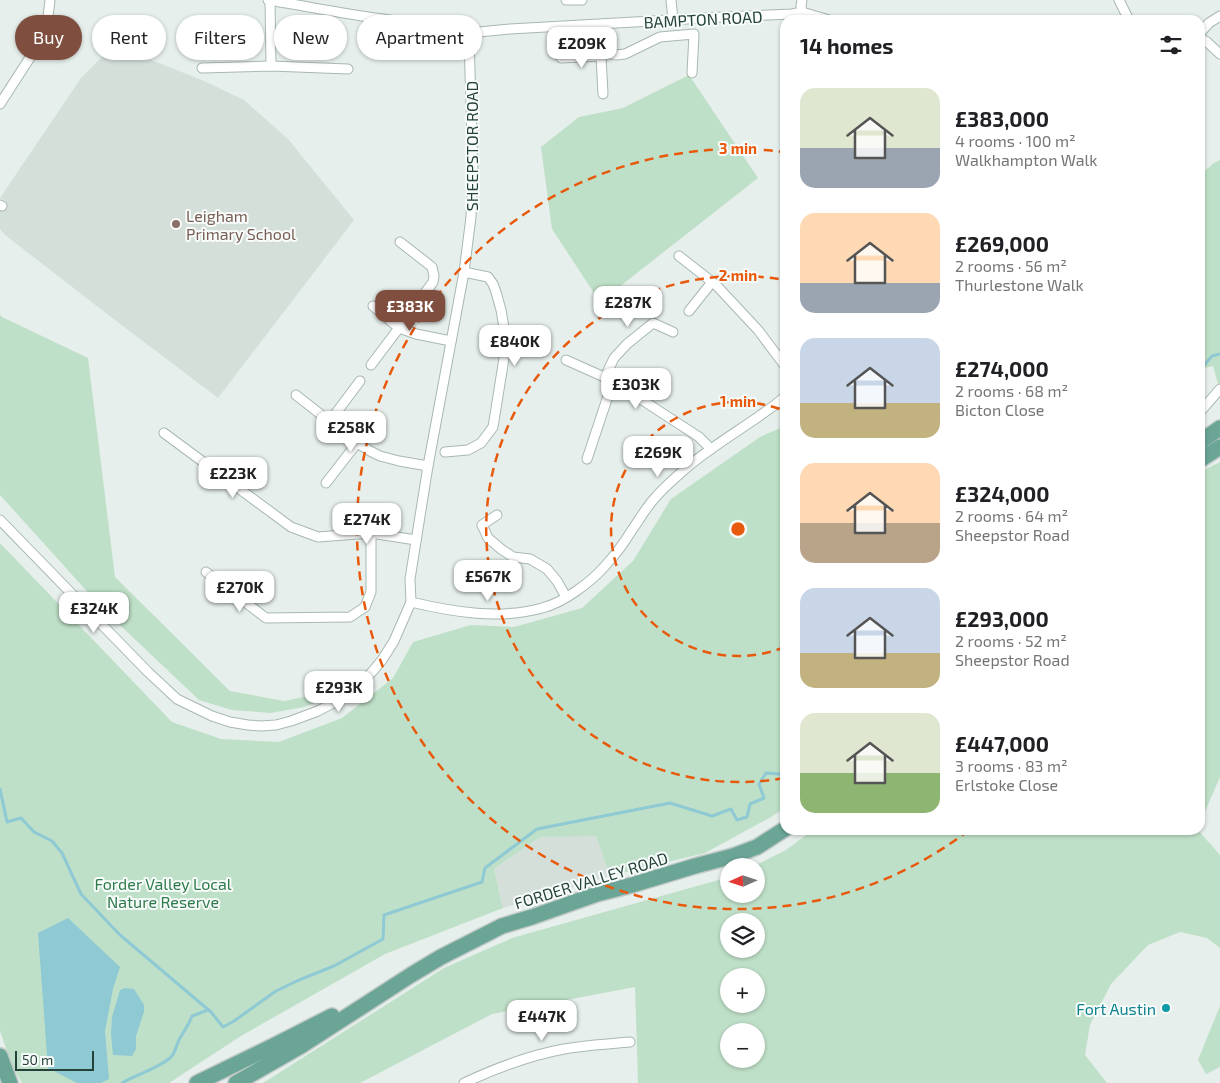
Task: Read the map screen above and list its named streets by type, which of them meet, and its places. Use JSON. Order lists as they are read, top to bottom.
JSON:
{
  "streets": {
    "main road": ["FORDER VALLEY ROAD"],
    "street": ["BAMPTON ROAD", "SHEEPSTOR ROAD"]
  },
  "parks": ["Forder Valley Local Nature Reserve"],
  "places": ["Leigham Primary School", "Fort Austin"],
  "scale_bar": "50 m",
  "north": "left",
  "page": {
    "chip": [
      "Buy",
      "Rent",
      "Filters",
      "New",
      "Apartment"
    ],
    "heading": "14 homes",
    "price": [
      "£209K",
      "£287K",
      "£383K",
      "£840K",
      "£303K",
      "£258K",
      "£269K",
      "£223K",
      "£274K",
      "£567K",
      "£270K",
      "£324K",
      "£293K",
      "£447K"
    ],
    "list": [
      {
        "name": "£383,000",
        "note": "4 rooms · 100 m² · Walkhampton Walk"
      },
      {
        "name": "£269,000",
        "note": "2 rooms · 56 m² · Thurlestone Walk"
      },
      {
        "name": "£274,000",
        "note": "2 rooms · 68 m² · Bicton Close"
      },
      {
        "name": "£324,000",
        "note": "2 rooms · 64 m² · Sheepstor Road"
      },
      {
        "name": "£293,000",
        "note": "2 rooms · 52 m² · Sheepstor Road"
      },
      {
        "name": "£447,000",
        "note": "3 rooms · 83 m² · Erlstoke Close"
      }
    ],
    "map_buttons": ["+", "−"],
    "scale": "50 m"
  },
  "rings": ["3 min", "2 min", "1 min"]
}
